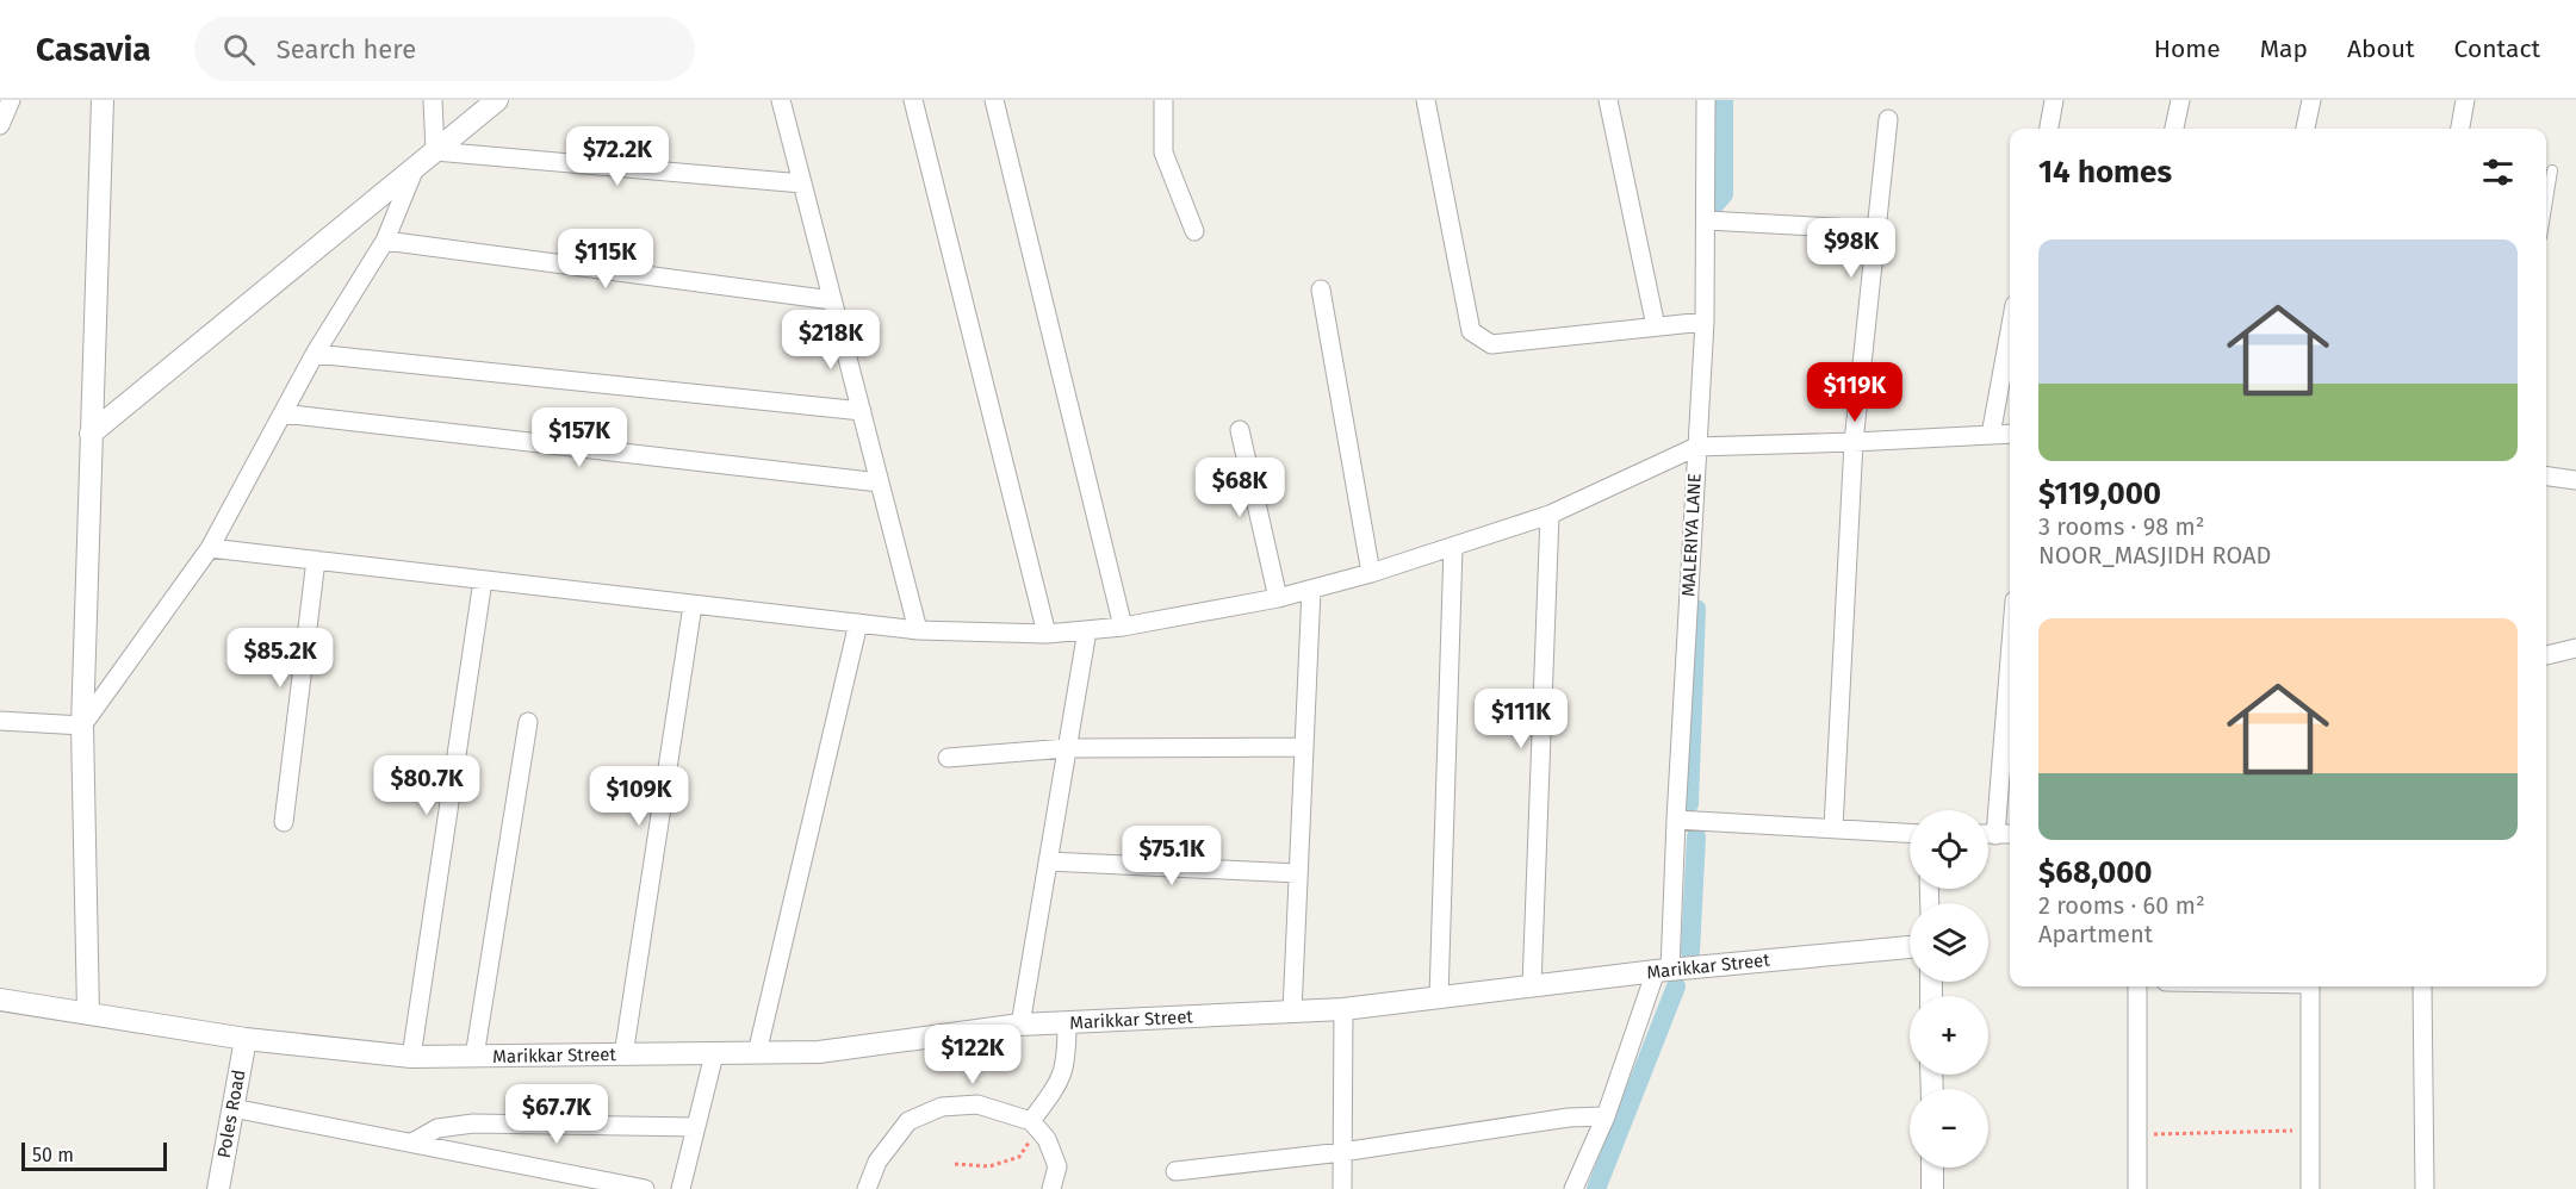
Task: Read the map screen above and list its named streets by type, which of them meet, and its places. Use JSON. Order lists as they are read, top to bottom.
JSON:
{
  "streets": {
    "street": ["MALERIYA LANE", "Marikkar Street", "Poles Road"]
  },
  "crossings": [
    ["MALERIYA LANE", "Marikkar Street"],
    ["Marikkar Street", "Poles Road"]
  ],
  "scale_bar": "50 m",
  "page": {
    "header": "Casavia",
    "search": "Search here",
    "nav": [
      "Home",
      "Map",
      "About",
      "Contact"
    ],
    "price": [
      "$72.2K",
      "$98K",
      "$115K",
      "$218K",
      "$119K",
      "$157K",
      "$68K",
      "$85.2K",
      "$111K",
      "$80.7K",
      "$109K",
      "$75.1K",
      "$122K",
      "$67.7K"
    ],
    "heading": "14 homes",
    "list": [
      {
        "name": "$119,000",
        "note": "3 rooms · 98 m² · NOOR_MASJIDH ROAD"
      },
      {
        "name": "$68,000",
        "note": "2 rooms · 60 m² · Apartment"
      }
    ],
    "map_buttons": ["+", "−"],
    "scale": "50 m"
  }
}
